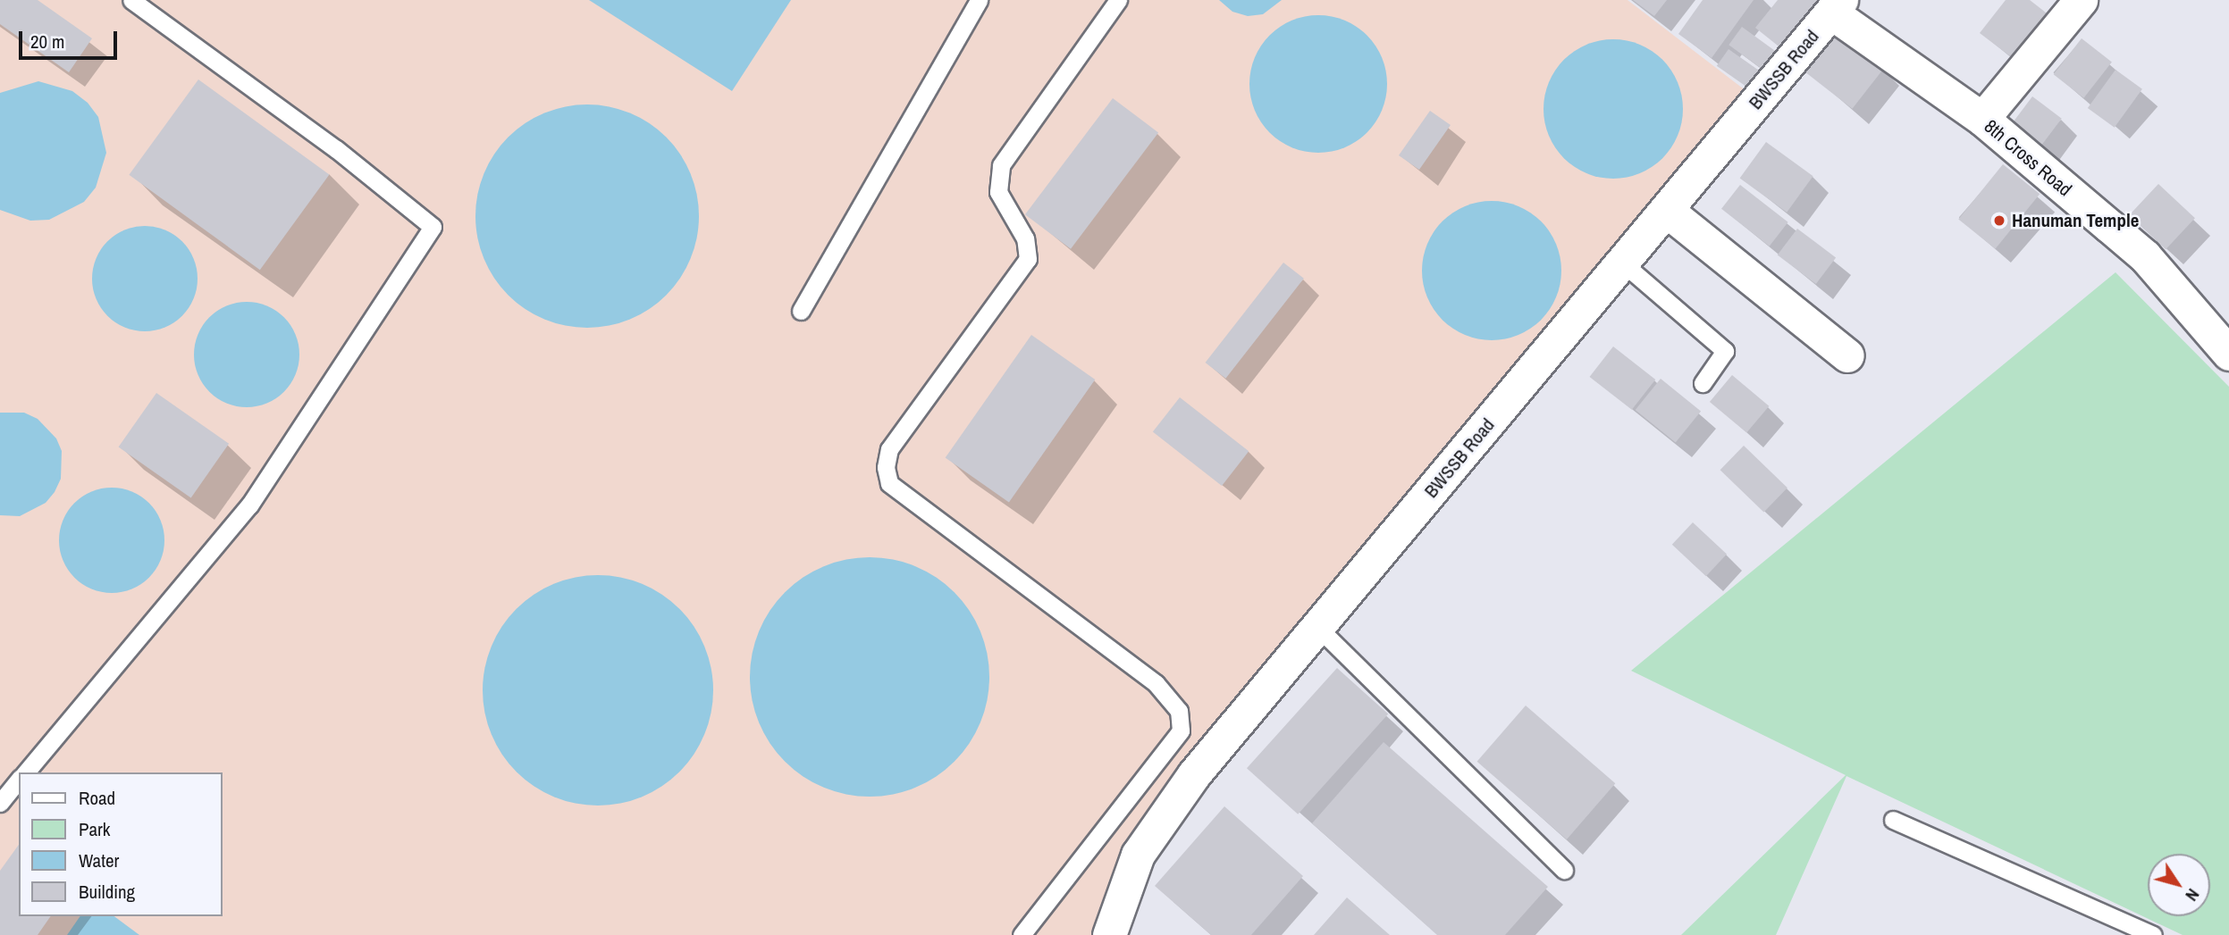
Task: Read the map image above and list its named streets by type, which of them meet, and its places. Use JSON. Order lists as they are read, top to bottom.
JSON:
{
  "streets": {
    "street": ["BWSSB Road", "8th Cross Road"]
  },
  "crossings": [
    ["BWSSB Road", "8th Cross Road"]
  ],
  "places": ["Hanuman Temple"],
  "legend": [
    "Road",
    "Park",
    "Water",
    "Building"
  ],
  "scale_bar": "20 m",
  "north": "bottom right"
}
